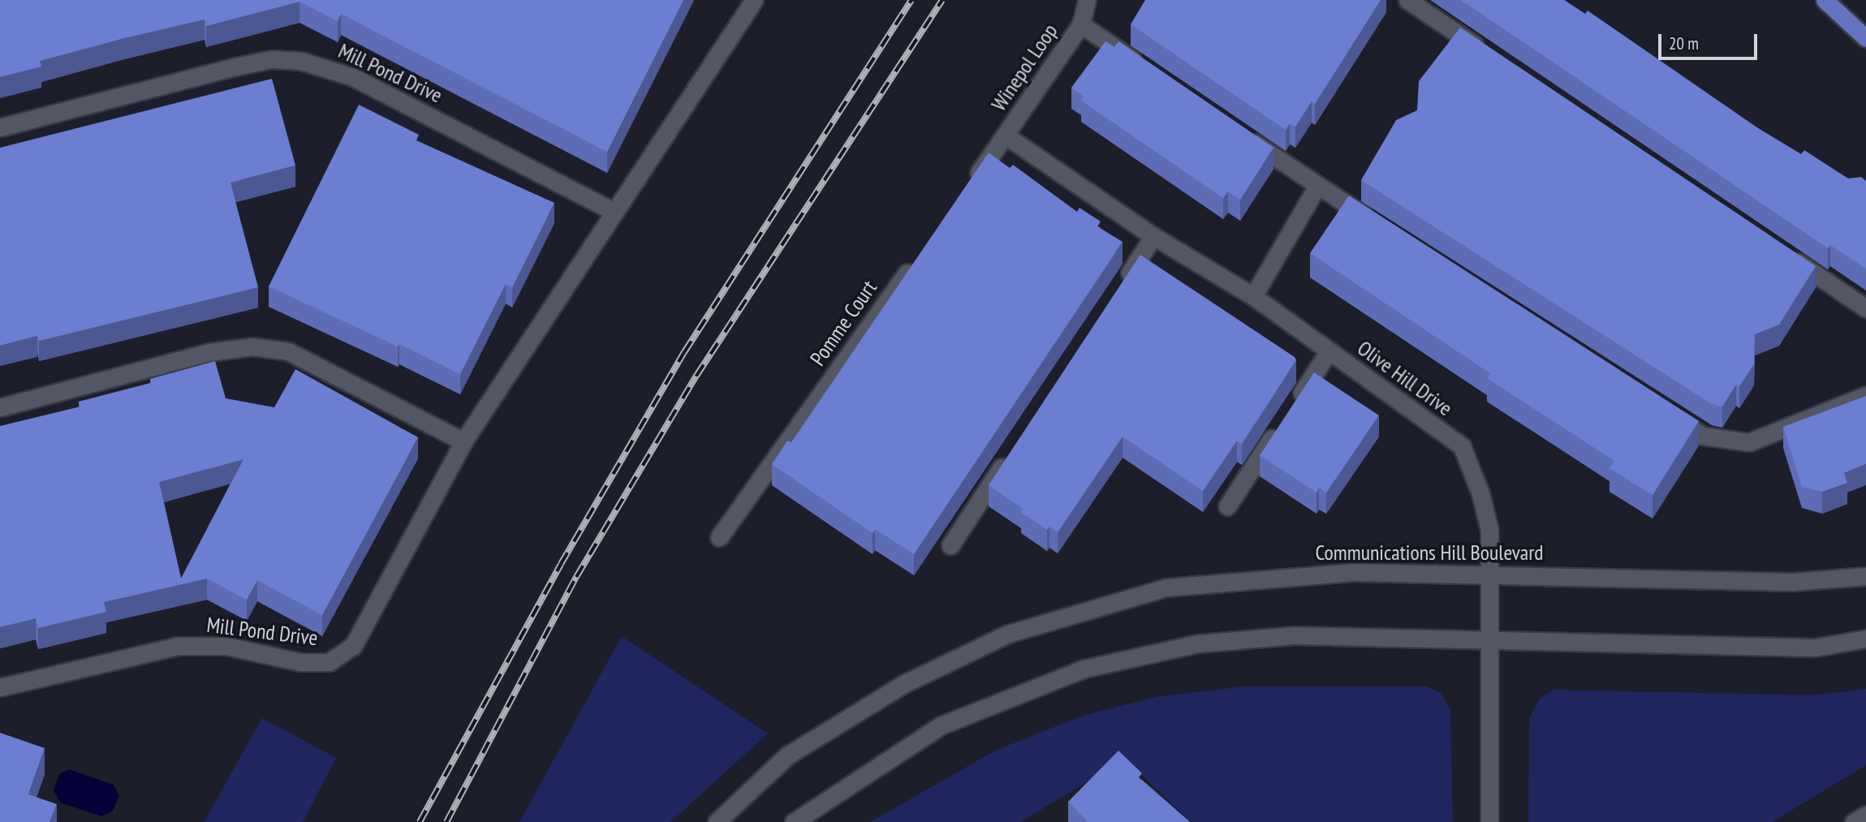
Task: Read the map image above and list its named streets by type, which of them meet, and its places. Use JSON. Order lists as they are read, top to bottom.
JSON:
{
  "streets": {
    "street": [
      "Winepol Loop",
      "Mill Pond Drive",
      "Pomme Court",
      "Olive Hill Drive",
      "Communications Hill Boulevard"
    ]
  },
  "crossings": [
    ["Winepol Loop", "Olive Hill Drive"],
    ["Olive Hill Drive", "Communications Hill Boulevard"]
  ],
  "scale_bar": "20 m"
}
